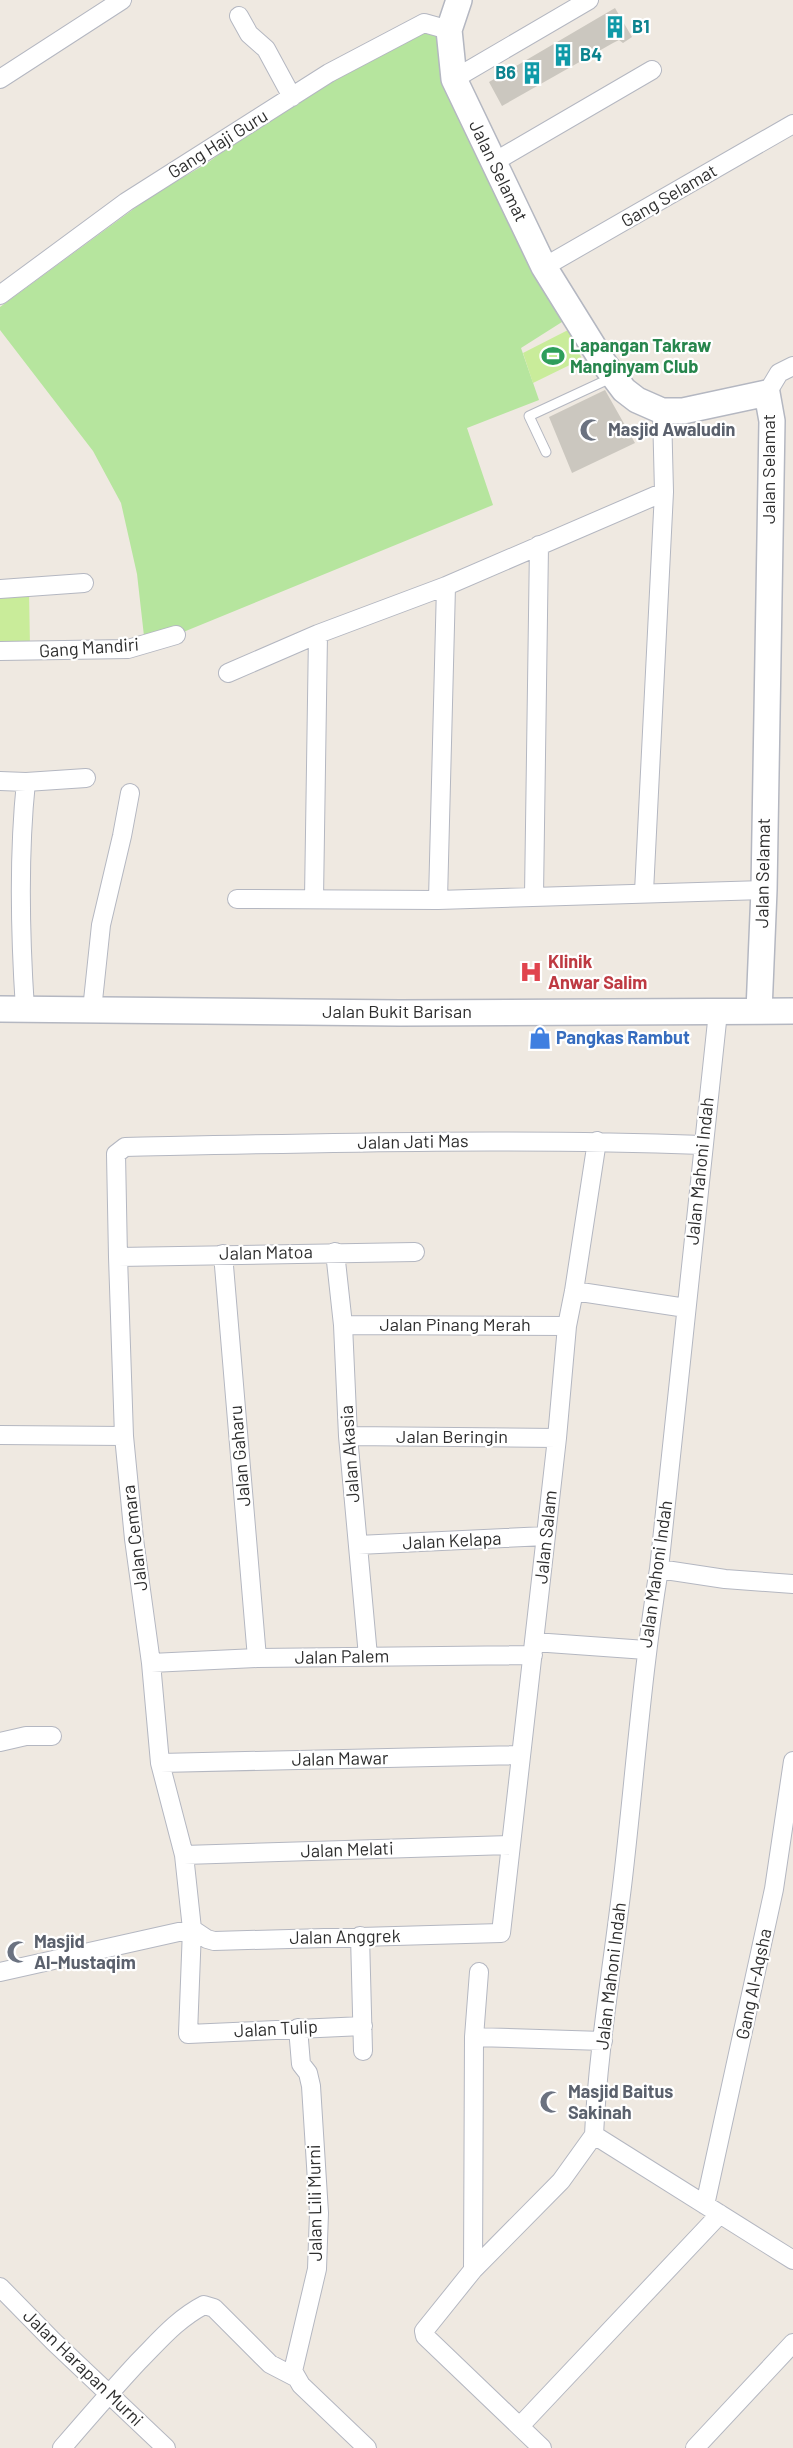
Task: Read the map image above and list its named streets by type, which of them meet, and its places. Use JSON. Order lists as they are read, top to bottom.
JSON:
{
  "streets": {
    "street": [
      "Gang Haji Guru",
      "Jalan Selamat",
      "Gang Selamat",
      "Gang Mandiri",
      "Jalan Bukit Barisan",
      "Jalan Jati Mas",
      "Jalan Mahoni Indah",
      "Jalan Matoa",
      "Jalan Pinang Merah",
      "Jalan Beringin",
      "Jalan Akasia",
      "Jalan Gaharu",
      "Jalan Salam",
      "Jalan Cemara",
      "Jalan Kelapa",
      "Jalan Palem",
      "Jalan Mawar",
      "Jalan Melati",
      "Jalan Anggrek",
      "Gang Al-Aqsha",
      "Jalan Tulip",
      "Jalan Lili Murni",
      "Jalan Harapan Murni"
    ]
  },
  "crossings": [
    ["Gang Haji Guru", "Jalan Selamat"],
    ["Jalan Selamat", "Gang Selamat"],
    ["Jalan Selamat", "Jalan Bukit Barisan"],
    ["Jalan Bukit Barisan", "Jalan Mahoni Indah"],
    ["Jalan Jati Mas", "Jalan Mahoni Indah"],
    ["Jalan Jati Mas", "Jalan Salam"],
    ["Jalan Jati Mas", "Jalan Cemara"],
    ["Jalan Mahoni Indah", "Jalan Palem"],
    ["Jalan Matoa", "Jalan Akasia"],
    ["Jalan Matoa", "Jalan Gaharu"],
    ["Jalan Matoa", "Jalan Cemara"],
    ["Jalan Pinang Merah", "Jalan Akasia"],
    ["Jalan Pinang Merah", "Jalan Salam"],
    ["Jalan Beringin", "Jalan Akasia"],
    ["Jalan Beringin", "Jalan Salam"],
    ["Jalan Akasia", "Jalan Kelapa"],
    ["Jalan Akasia", "Jalan Palem"],
    ["Jalan Gaharu", "Jalan Palem"],
    ["Jalan Salam", "Jalan Kelapa"],
    ["Jalan Salam", "Jalan Palem"],
    ["Jalan Salam", "Jalan Mawar"],
    ["Jalan Salam", "Jalan Melati"],
    ["Jalan Salam", "Jalan Anggrek"],
    ["Jalan Cemara", "Jalan Palem"],
    ["Jalan Cemara", "Jalan Mawar"],
    ["Jalan Cemara", "Jalan Melati"],
    ["Jalan Cemara", "Jalan Anggrek"],
    ["Jalan Cemara", "Jalan Tulip"],
    ["Jalan Tulip", "Jalan Lili Murni"]
  ],
  "places": {
    "building": ["B1", "B4", "B6"],
    "sports": ["Lapangan Takraw Manginyam Club"],
    "mosque": ["Masjid Awaludin", "Masjid Al-Mustaqim", "Masjid Baitus Sakinah"],
    "hospital": ["Klinik Anwar Salim"],
    "shop": ["Pangkas Rambut"]
  }
}
